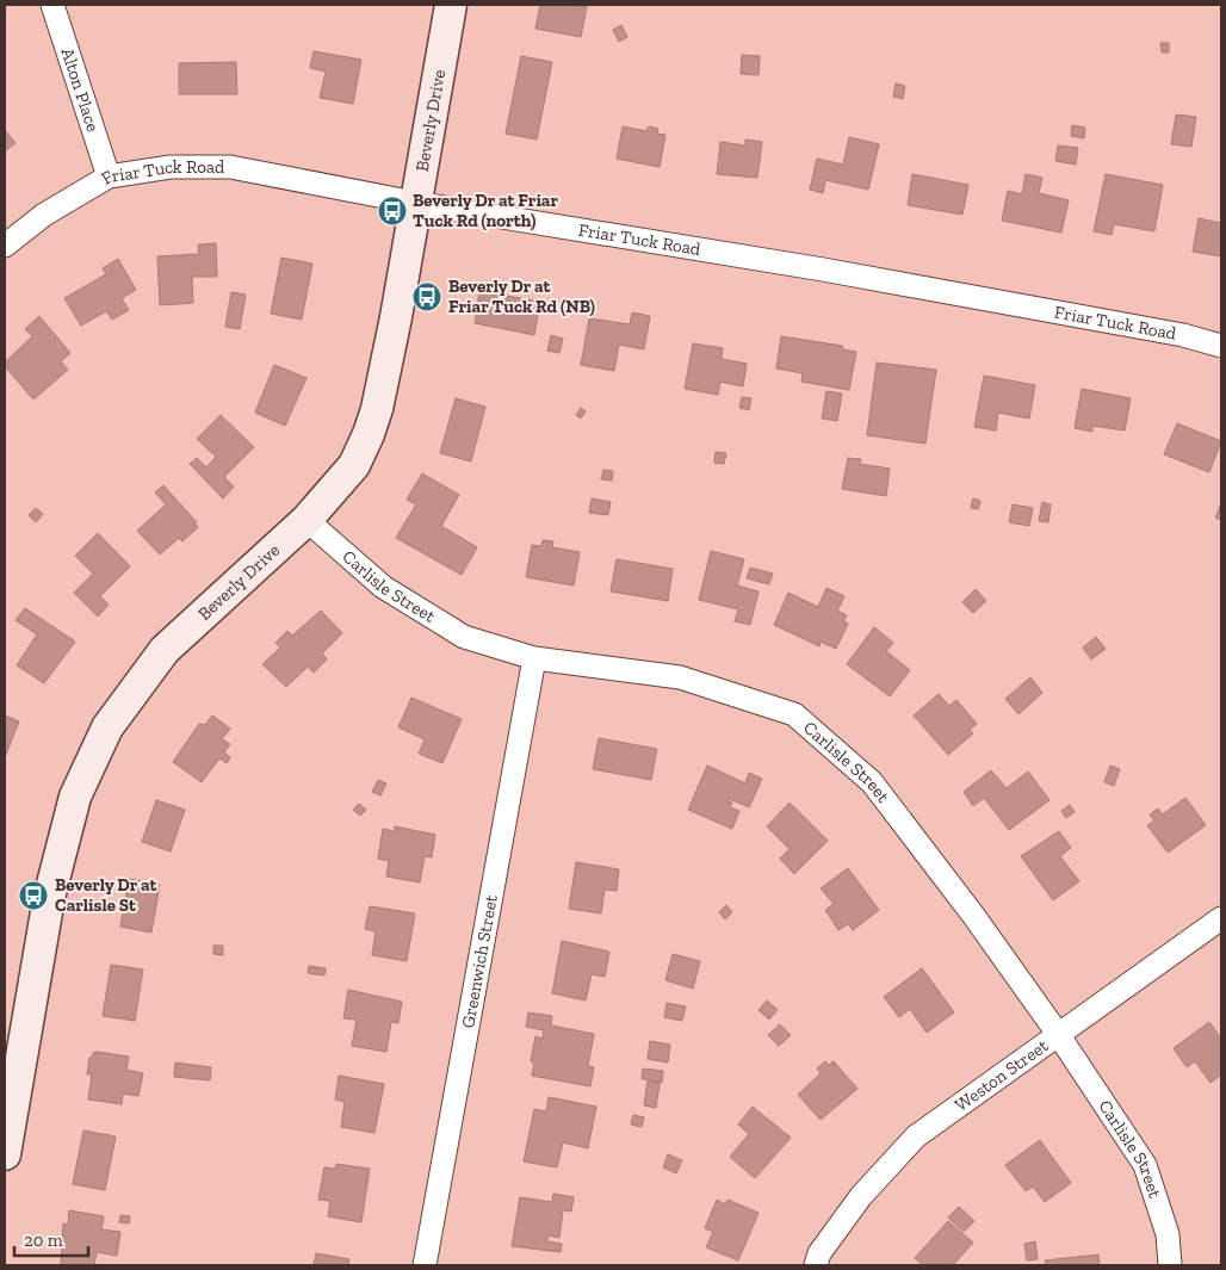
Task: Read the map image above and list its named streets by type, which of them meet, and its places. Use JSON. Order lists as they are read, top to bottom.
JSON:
{
  "streets": {
    "street": [
      "Alton Place",
      "Beverly Drive",
      "Friar Tuck Road",
      "Carlisle Street",
      "Greenwich Street",
      "Weston Street"
    ]
  },
  "crossings": [
    ["Alton Place", "Friar Tuck Road"],
    ["Beverly Drive", "Friar Tuck Road"],
    ["Beverly Drive", "Carlisle Street"],
    ["Carlisle Street", "Greenwich Street"],
    ["Carlisle Street", "Weston Street"]
  ],
  "places": {
    "bus stop": ["Beverly Dr at Friar Tuck Rd (north)", "Beverly Dr at Friar Tuck Rd (NB)", "Beverly Dr at Carlisle St"]
  },
  "scale_bar": "20 m"
}
